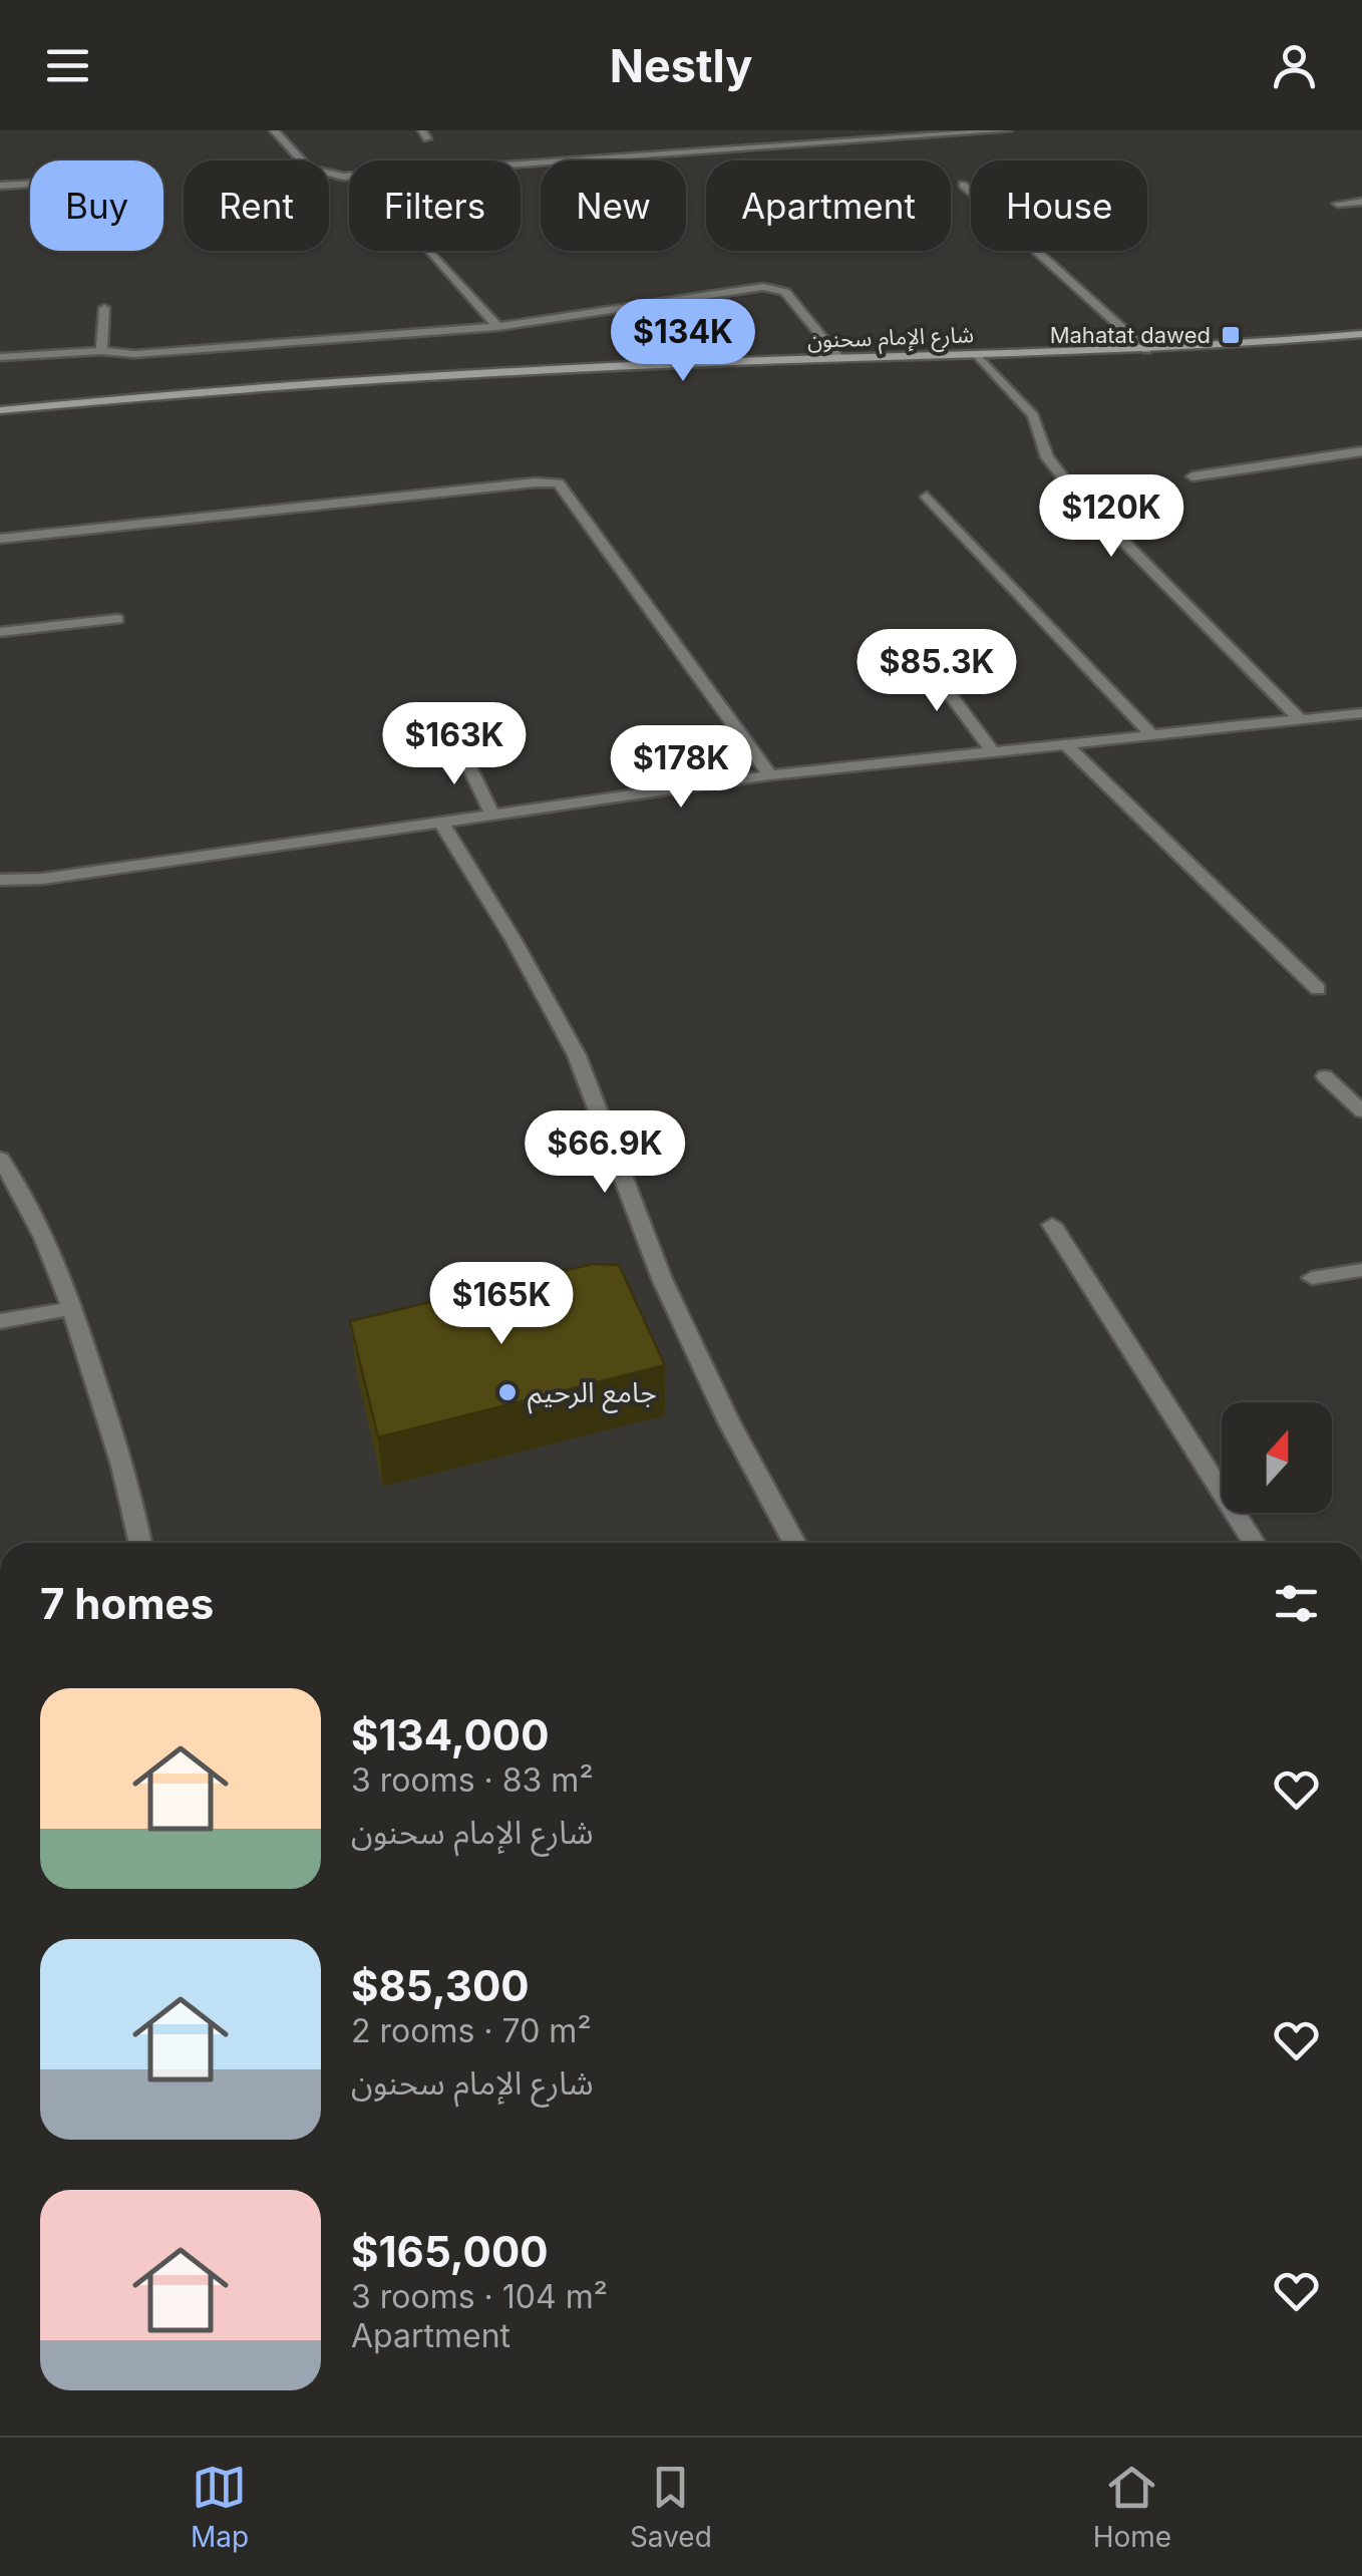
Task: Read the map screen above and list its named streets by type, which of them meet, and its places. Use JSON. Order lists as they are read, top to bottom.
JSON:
{
  "streets": {
    "street": ["شارع الإمام سحنون"]
  },
  "places": {
    "transit": ["Mahatat dawed"],
    "other": ["جامع الرحيم"]
  },
  "north": "top",
  "page": {
    "header": "Nestly",
    "chip": [
      "Buy",
      "Rent",
      "Filters",
      "New",
      "Apartment",
      "House"
    ],
    "price": [
      "$134K",
      "$120K",
      "$85.3K",
      "$163K",
      "$178K",
      "$66.9K",
      "$165K"
    ],
    "heading": "7 homes",
    "list": [
      {
        "name": "$134,000",
        "note": "3 rooms · 83 m² · شارع الإمام سحنون"
      },
      {
        "name": "$85,300",
        "note": "2 rooms · 70 m² · شارع الإمام سحنون"
      },
      {
        "name": "$165,000",
        "note": "3 rooms · 104 m² · Apartment"
      }
    ],
    "tabs": ["Map", "Saved", "Home"]
  }
}
